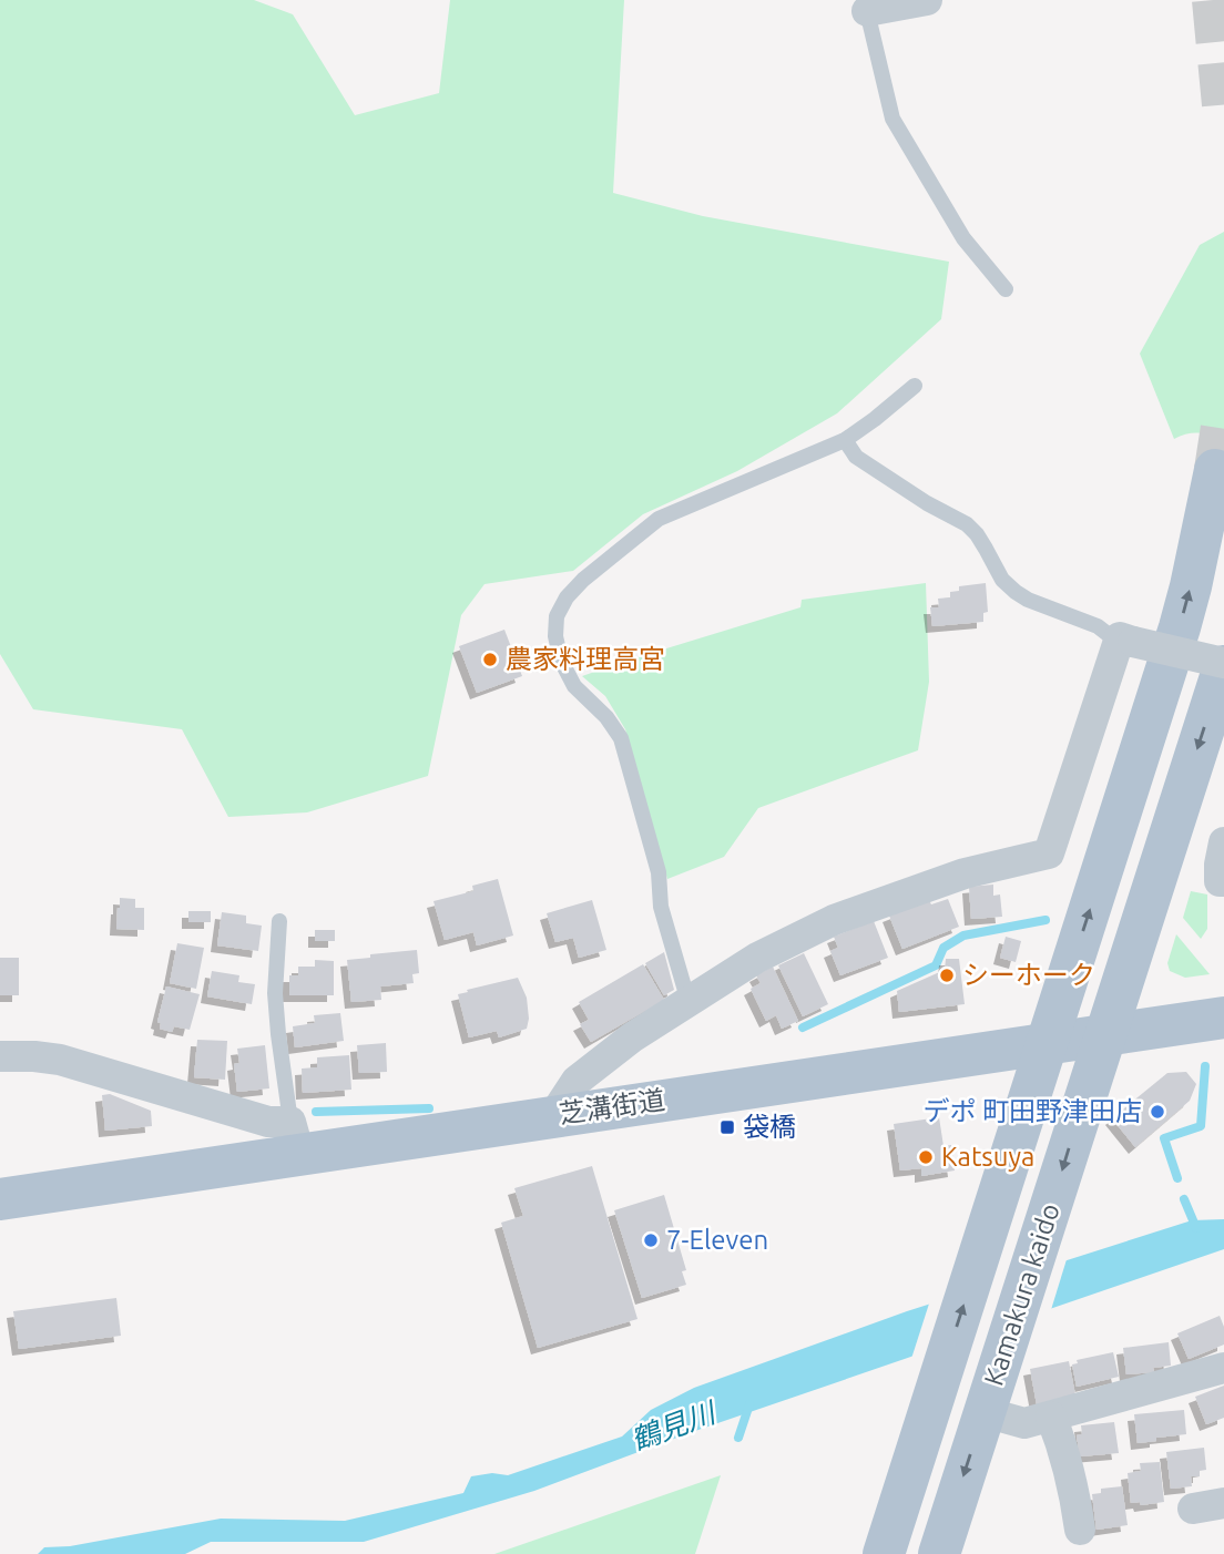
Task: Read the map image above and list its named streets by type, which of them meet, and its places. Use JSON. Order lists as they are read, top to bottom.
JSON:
{
  "streets": {
    "main road": ["芝溝街道", "Kamakura kaido"]
  },
  "crossings": [
    ["芝溝街道", "Kamakura kaido"]
  ],
  "water": ["鶴見川"],
  "places": {
    "other": [
      "農家料理高宮",
      "シーホーク",
      "デポ 町田野津田店",
      "Katsuya",
      "7-Eleven"
    ],
    "transit": ["袋橋"]
  }
}
